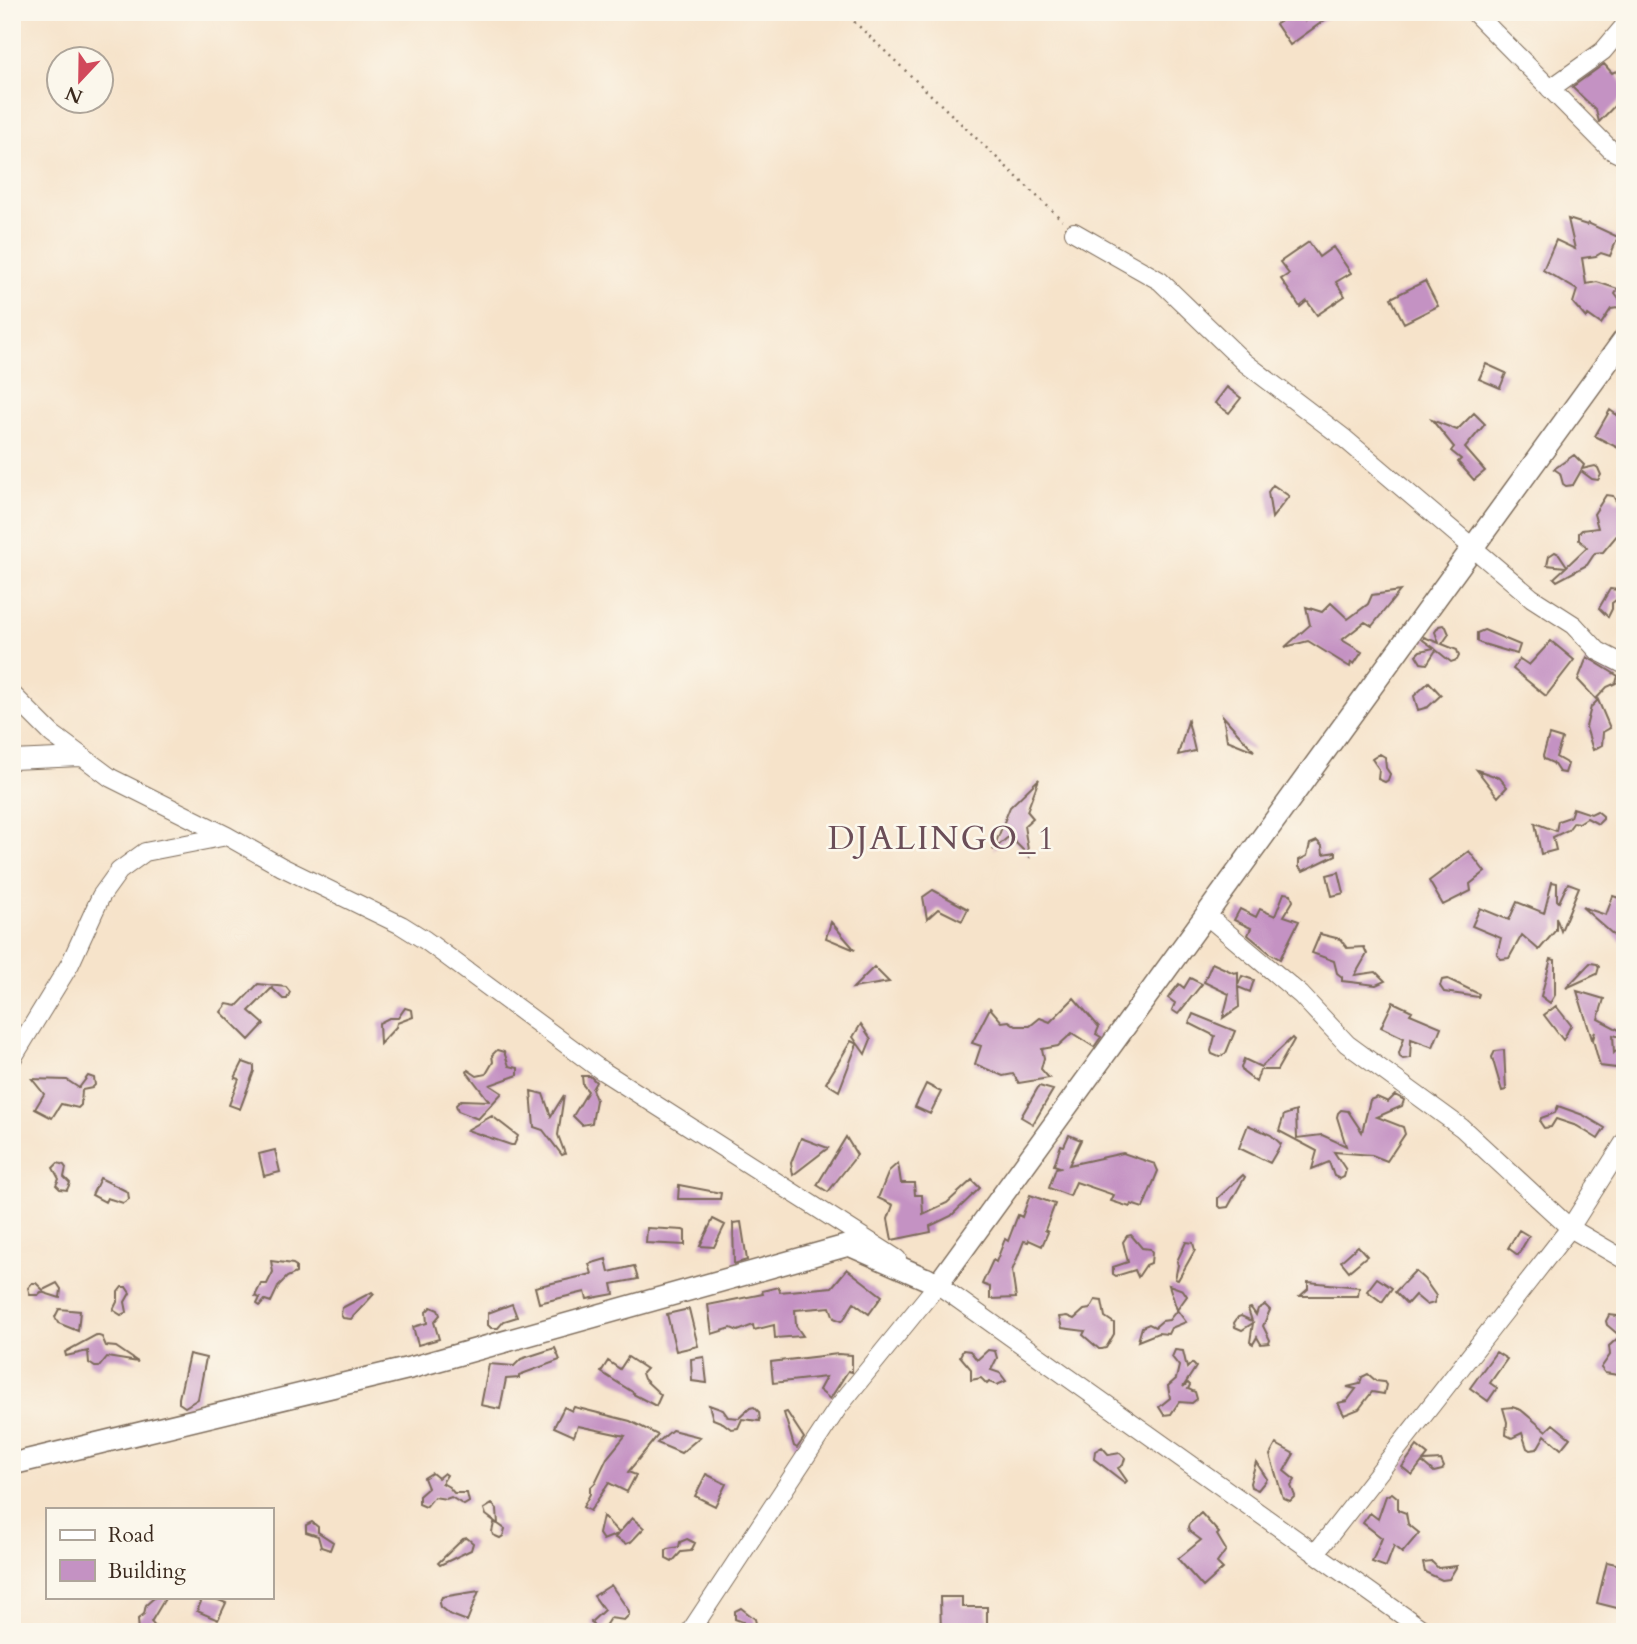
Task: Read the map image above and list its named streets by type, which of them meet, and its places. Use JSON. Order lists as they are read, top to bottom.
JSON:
{
  "districts": ["DJALINGO_1"],
  "legend": ["Road", "Building"],
  "north": "bottom"
}
